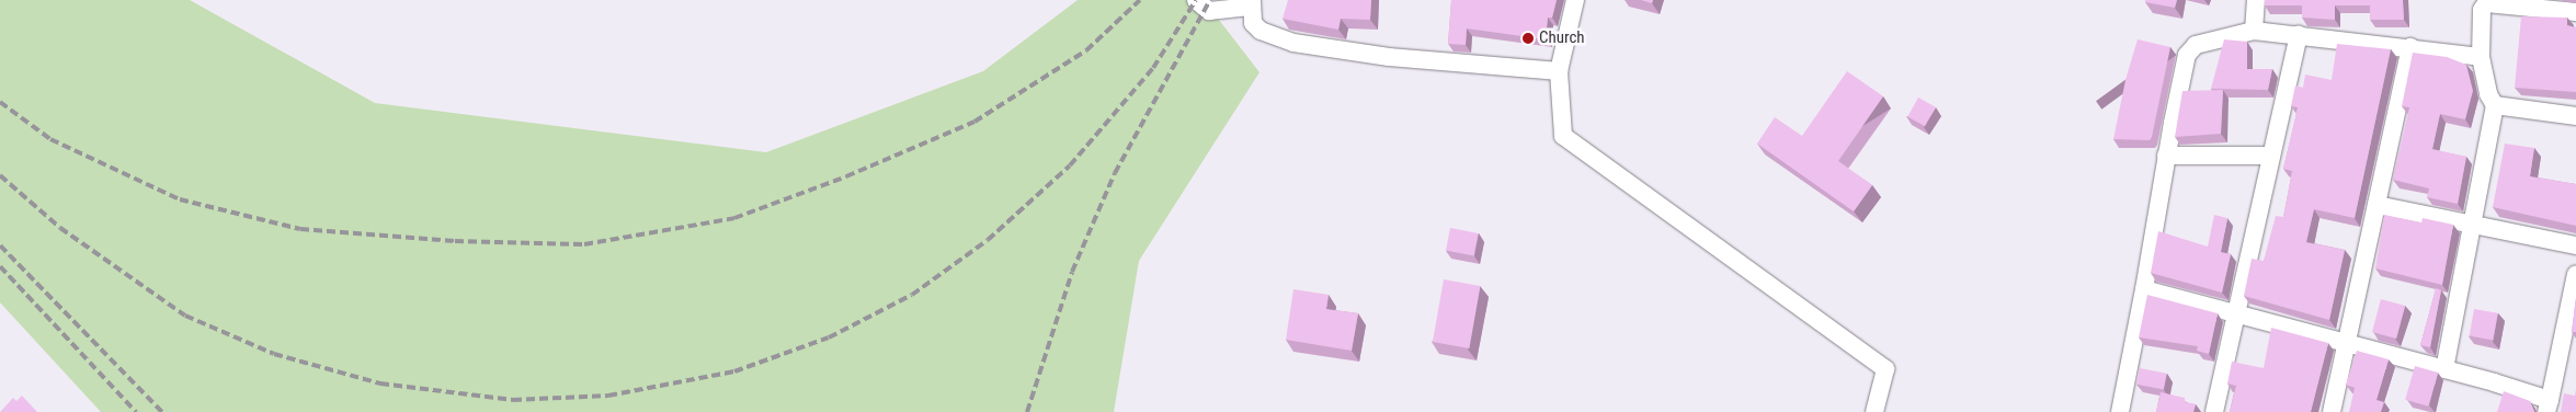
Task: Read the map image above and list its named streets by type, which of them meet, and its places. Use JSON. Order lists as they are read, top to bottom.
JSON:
{
  "places": ["Church"]
}
